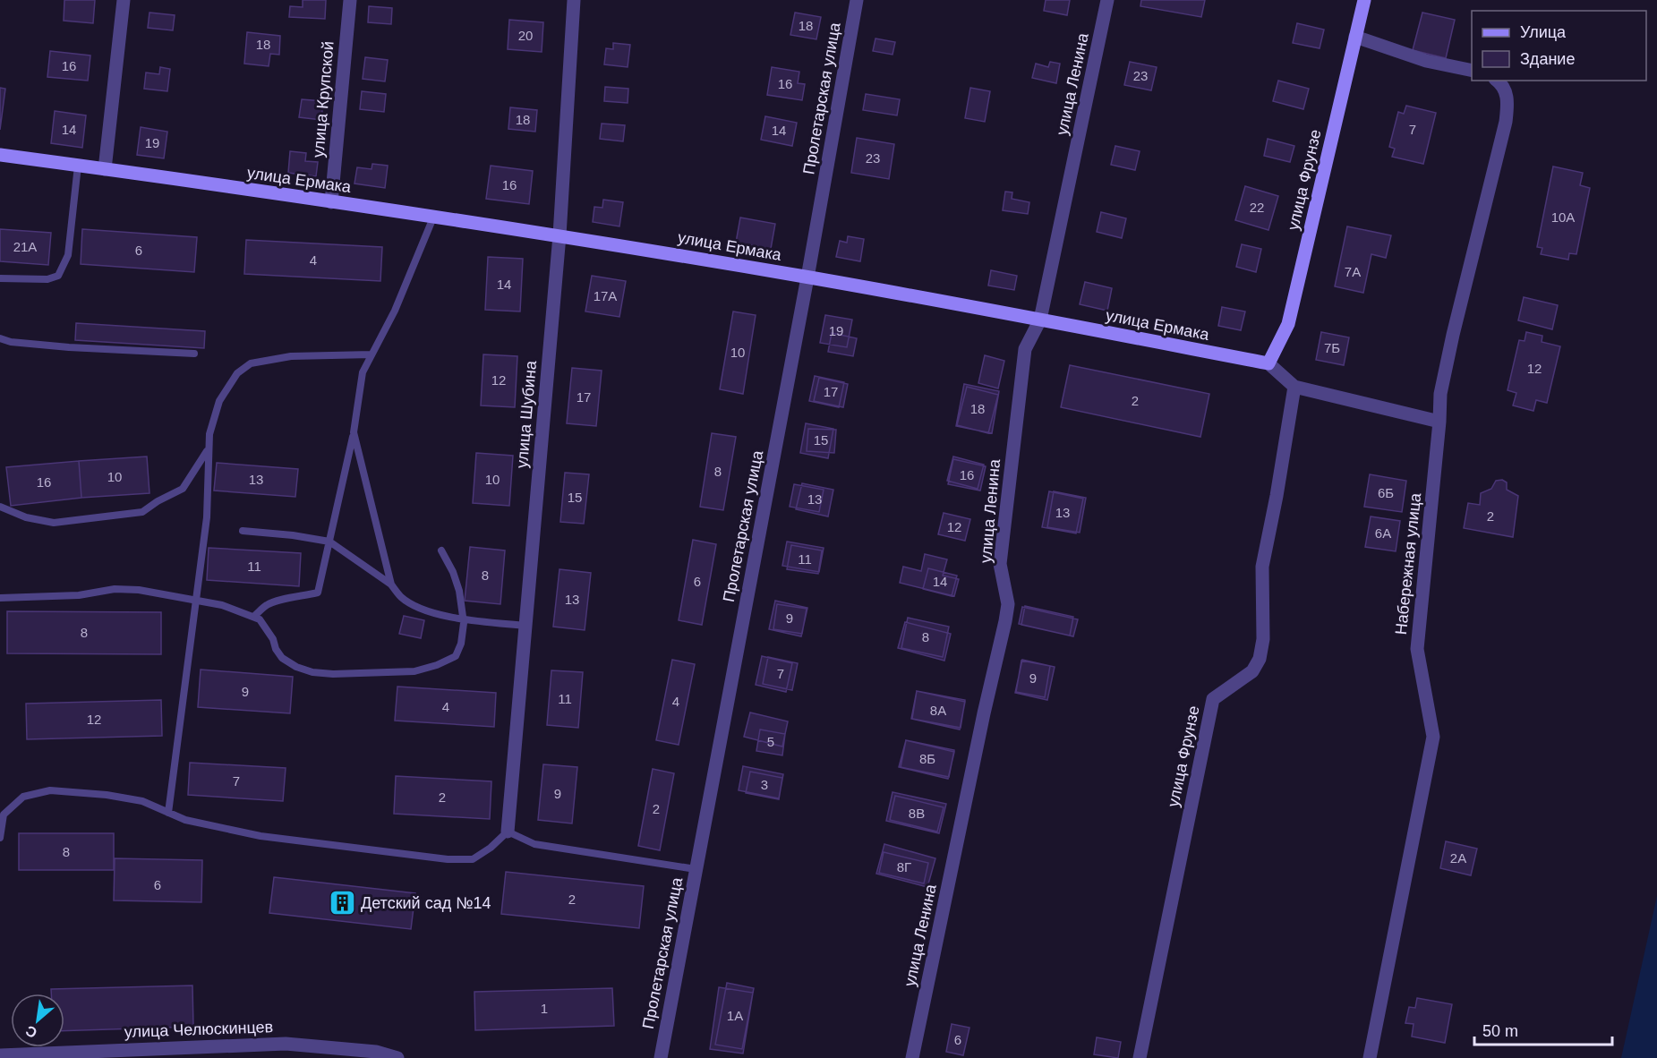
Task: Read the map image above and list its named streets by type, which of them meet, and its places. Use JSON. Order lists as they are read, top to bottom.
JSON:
{
  "streets": {
    "street": [
      "улица Ленина",
      "Пролетарская улица",
      "улица Крупской",
      "улица Ермака",
      "улица Фрунзе",
      "улица Шубина",
      "Набережная улица",
      "улица Челюскинцев"
    ]
  },
  "crossings": [
    ["улица Ленина", "улица Ермака"],
    ["Пролетарская улица", "улица Ермака"],
    ["улица Крупской", "улица Ермака"],
    ["улица Ермака", "улица Фрунзе"],
    ["улица Ермака", "улица Шубина"]
  ],
  "places": {
    "building": ["Детский сад №14"]
  },
  "house_numbers": [
    "18",
    "20",
    "18",
    "16",
    "23",
    "16",
    "18",
    "14",
    "7",
    "14",
    "19",
    "23",
    "16",
    "22",
    "10А",
    "21А",
    "6",
    "4",
    "7А",
    "14",
    "17А",
    "19",
    "7Б",
    "10",
    "12",
    "12",
    "17",
    "17",
    "2",
    "18",
    "15",
    "8",
    "16",
    "10",
    "13",
    "10",
    "16",
    "6Б",
    "15",
    "13",
    "13",
    "2",
    "12",
    "6А",
    "11",
    "11",
    "8",
    "6",
    "14",
    "13",
    "9",
    "8",
    "8",
    "7",
    "9",
    "9",
    "11",
    "4",
    "4",
    "8А",
    "12",
    "5",
    "8Б",
    "7",
    "3",
    "9",
    "2",
    "2",
    "8В",
    "8",
    "2А",
    "8Г",
    "6",
    "2",
    "1",
    "1А",
    "6"
  ],
  "legend": ["Улица", "Здание"],
  "scale_bar": "50 m",
  "north": "bottom left"
}
